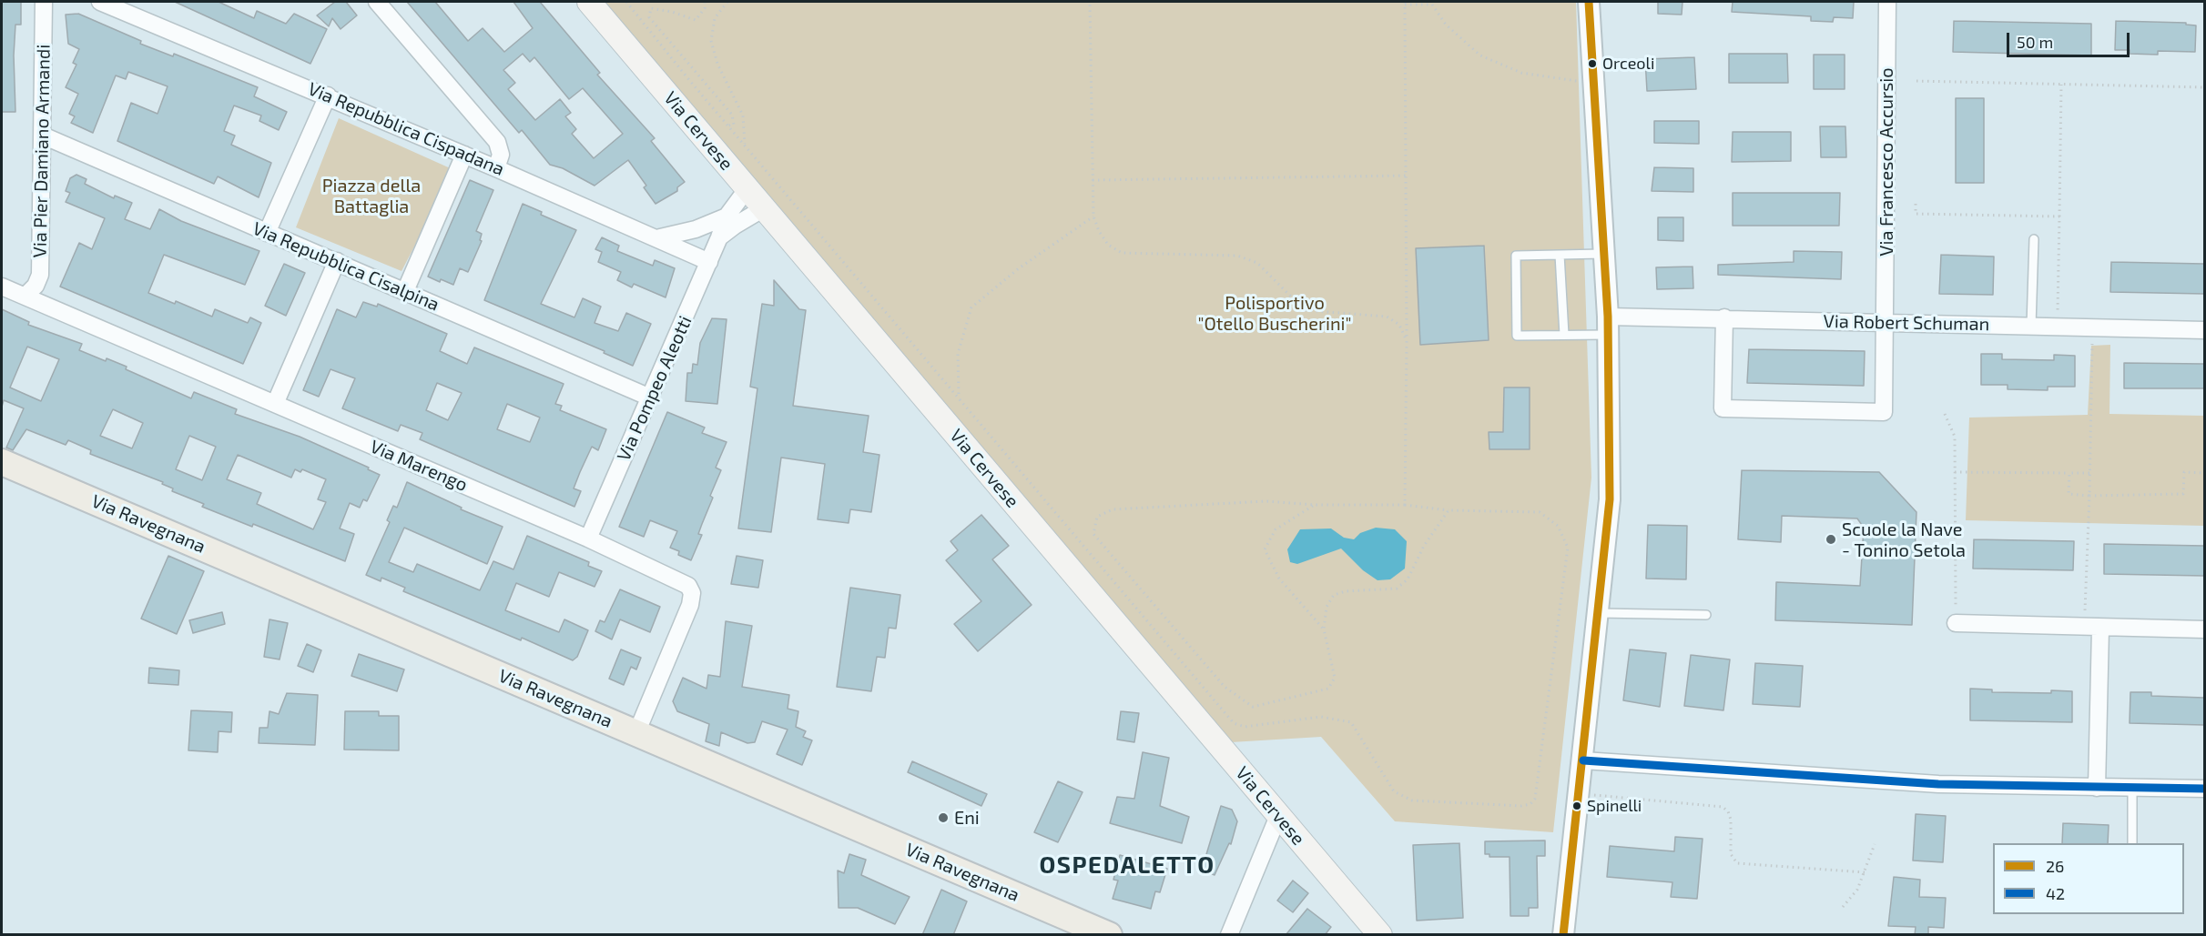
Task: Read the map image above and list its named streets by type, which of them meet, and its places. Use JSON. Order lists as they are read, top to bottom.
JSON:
{
  "streets": {
    "main road": ["Via Cervese", "Via Ravegnana"],
    "street": [
      "Via Repubblica Cispadana",
      "Via Pier Damiano Armandi",
      "Via Francesco Accursio",
      "Via Repubblica Cisalpina",
      "Via Robert Schuman",
      "Via Pompeo Aleotti",
      "Via Marengo"
    ]
  },
  "crossings": [
    ["Via Repubblica Cispadana", "Via Pompeo Aleotti"],
    ["Via Pier Damiano Armandi", "Via Repubblica Cisalpina"],
    ["Via Pier Damiano Armandi", "Via Marengo"],
    ["Via Francesco Accursio", "Via Robert Schuman"],
    ["Via Repubblica Cisalpina", "Via Pompeo Aleotti"],
    ["Via Pompeo Aleotti", "Via Marengo"],
    ["Via Marengo", "Via Ravegnana"]
  ],
  "districts": ["OSPEDALETTO"],
  "parks": ["Piazza della Battaglia", "Polisportivo \"Otello Buscherini\""],
  "places": [
    "Orceoli",
    "Scuole la Nave - Tonino Setola",
    "Spinelli",
    "Eni"
  ],
  "lines": ["transit line 26", "transit line 42"],
  "legend": ["26", "42"],
  "scale_bar": "50 m"
}
